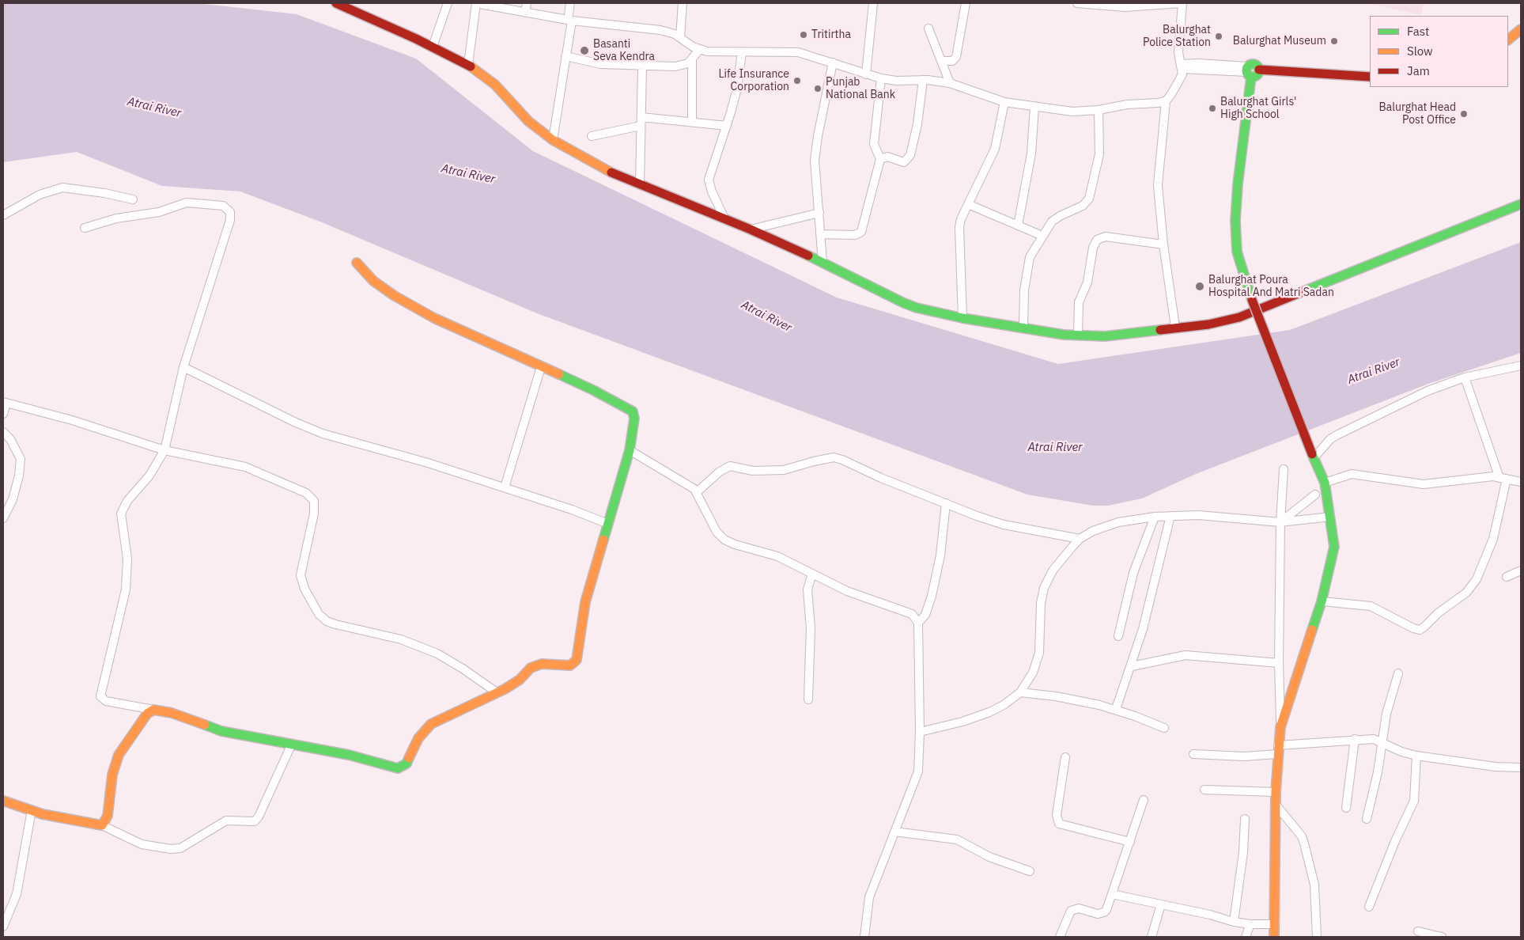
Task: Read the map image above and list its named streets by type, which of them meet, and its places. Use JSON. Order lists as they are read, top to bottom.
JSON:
{
  "water": ["Atrai River"],
  "places": [
    "Tritirtha",
    "Balurghat Police Station",
    "Balurghat Museum",
    "Basanti Seva Kendra",
    "Life Insurance Corporation",
    "Punjab National Bank",
    "Balurghat Girls' High School",
    "Balurghat Head Post Office",
    "Balurghat Poura Hospital And Matri Sadan"
  ],
  "legend": ["Fast", "Slow", "Jam"]
}
